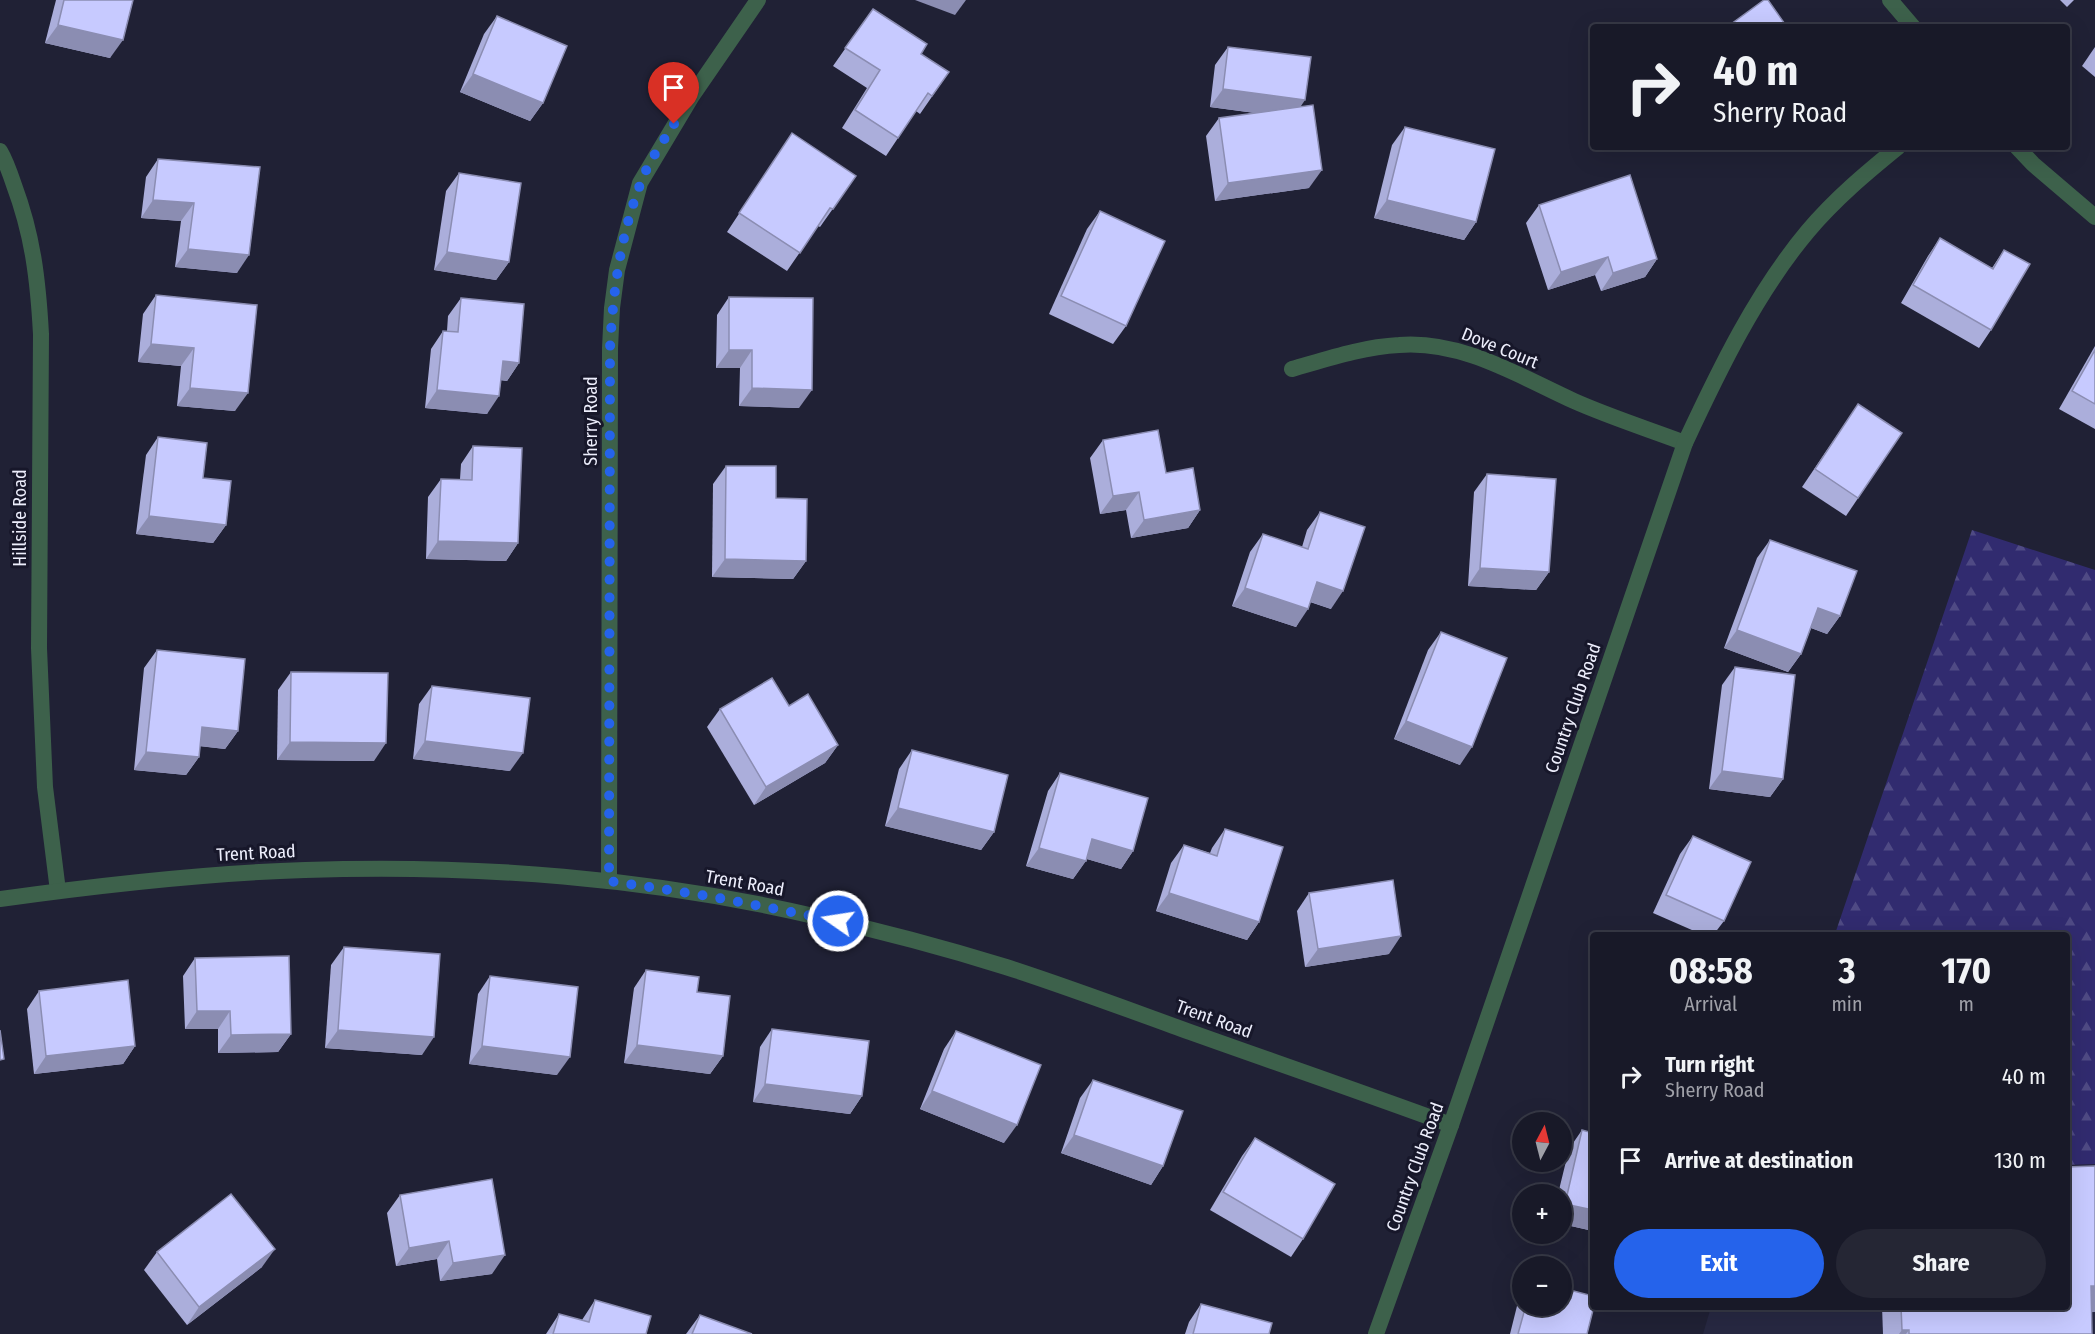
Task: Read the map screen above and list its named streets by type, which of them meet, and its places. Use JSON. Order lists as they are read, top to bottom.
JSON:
{
  "streets": {
    "street": [
      "Dove Court",
      "Sherry Road",
      "Hillside Road",
      "Country Club Road",
      "Trent Road"
    ]
  },
  "crossings": [
    ["Dove Court", "Country Club Road"],
    ["Sherry Road", "Trent Road"],
    ["Hillside Road", "Trent Road"],
    ["Country Club Road", "Trent Road"]
  ],
  "north": "top",
  "page": {
    "turn": ["40 m", "Sherry Road"],
    "eta": [
      "08:58",
      "Arrival",
      "3",
      "min",
      "170",
      "m"
    ],
    "list": [
      {
        "name": "Turn right",
        "note": "Sherry Road",
        "value": "40 m"
      },
      {
        "name": "Arrive at destination",
        "value": "130 m"
      }
    ],
    "map_buttons": ["+", "−"],
    "buttons": ["Exit", "Share"]
  }
}
